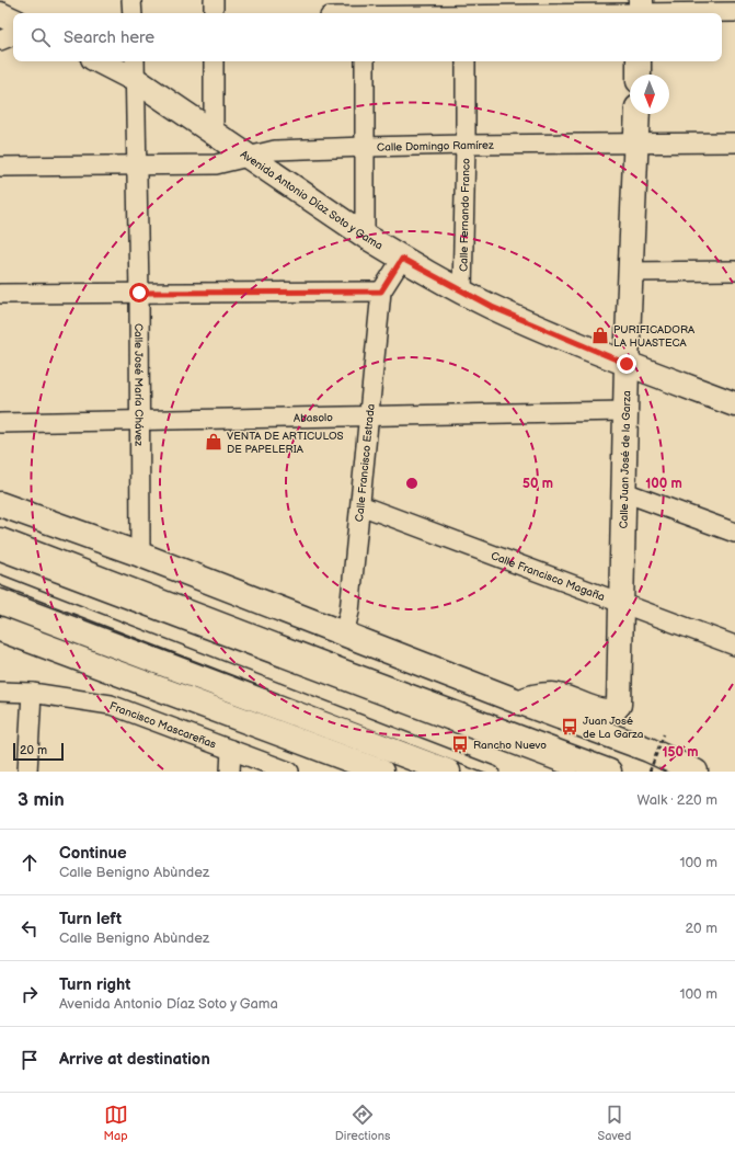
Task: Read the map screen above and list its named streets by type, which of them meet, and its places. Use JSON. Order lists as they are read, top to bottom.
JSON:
{
  "streets": {
    "main road": ["Avenida Antonio Díaz Soto y Gama", "Calle Juan José de la Garza"],
    "street": [
      "Calle Domingo Ramírez",
      "Calle Fernando Franco",
      "Calle José María Chávez",
      "Abasolo",
      "Calle Francisco Estrada",
      "Calle Francisco Magaña",
      "Francisco Mascareñas"
    ]
  },
  "crossings": [
    ["Calle Domingo Ramírez", "Avenida Antonio Díaz Soto y Gama"],
    ["Calle Domingo Ramírez", "Calle Fernando Franco"],
    ["Calle Domingo Ramírez", "Calle José María Chávez"],
    ["Calle Domingo Ramírez", "Calle Juan José de la Garza"],
    ["Avenida Antonio Díaz Soto y Gama", "Calle Fernando Franco"],
    ["Avenida Antonio Díaz Soto y Gama", "Calle José María Chávez"],
    ["Avenida Antonio Díaz Soto y Gama", "Calle Juan José de la Garza"],
    ["Calle José María Chávez", "Abasolo"],
    ["Abasolo", "Calle Juan José de la Garza"],
    ["Abasolo", "Calle Francisco Estrada"],
    ["Calle Juan José de la Garza", "Calle Francisco Magaña"],
    ["Calle Francisco Estrada", "Calle Francisco Magaña"]
  ],
  "places": {
    "shop": ["PURIFICADORA LA HUASTECA", "VENTA DE ARTICULOS DE PAPELERIA"],
    "bus stop": ["Juan José de La Garza", "Rancho Nuevo"]
  },
  "scale_bar": "20 m",
  "north": "bottom",
  "page": {
    "search": "Search here",
    "scale": "20 m",
    "heading": ["3 min", "Walk · 220 m"],
    "list": [
      ["Continue", "Calle Benigno Abùndez", "100 m"],
      ["Turn left", "Calle Benigno Abùndez", "20 m"],
      ["Turn right", "Avenida Antonio Díaz Soto y Gama", "100 m"],
      "Arrive at destination"
    ],
    "nav": ["Map", "Directions", "Saved"]
  },
  "rings": ["50 m", "100 m", "150 m"]
}
